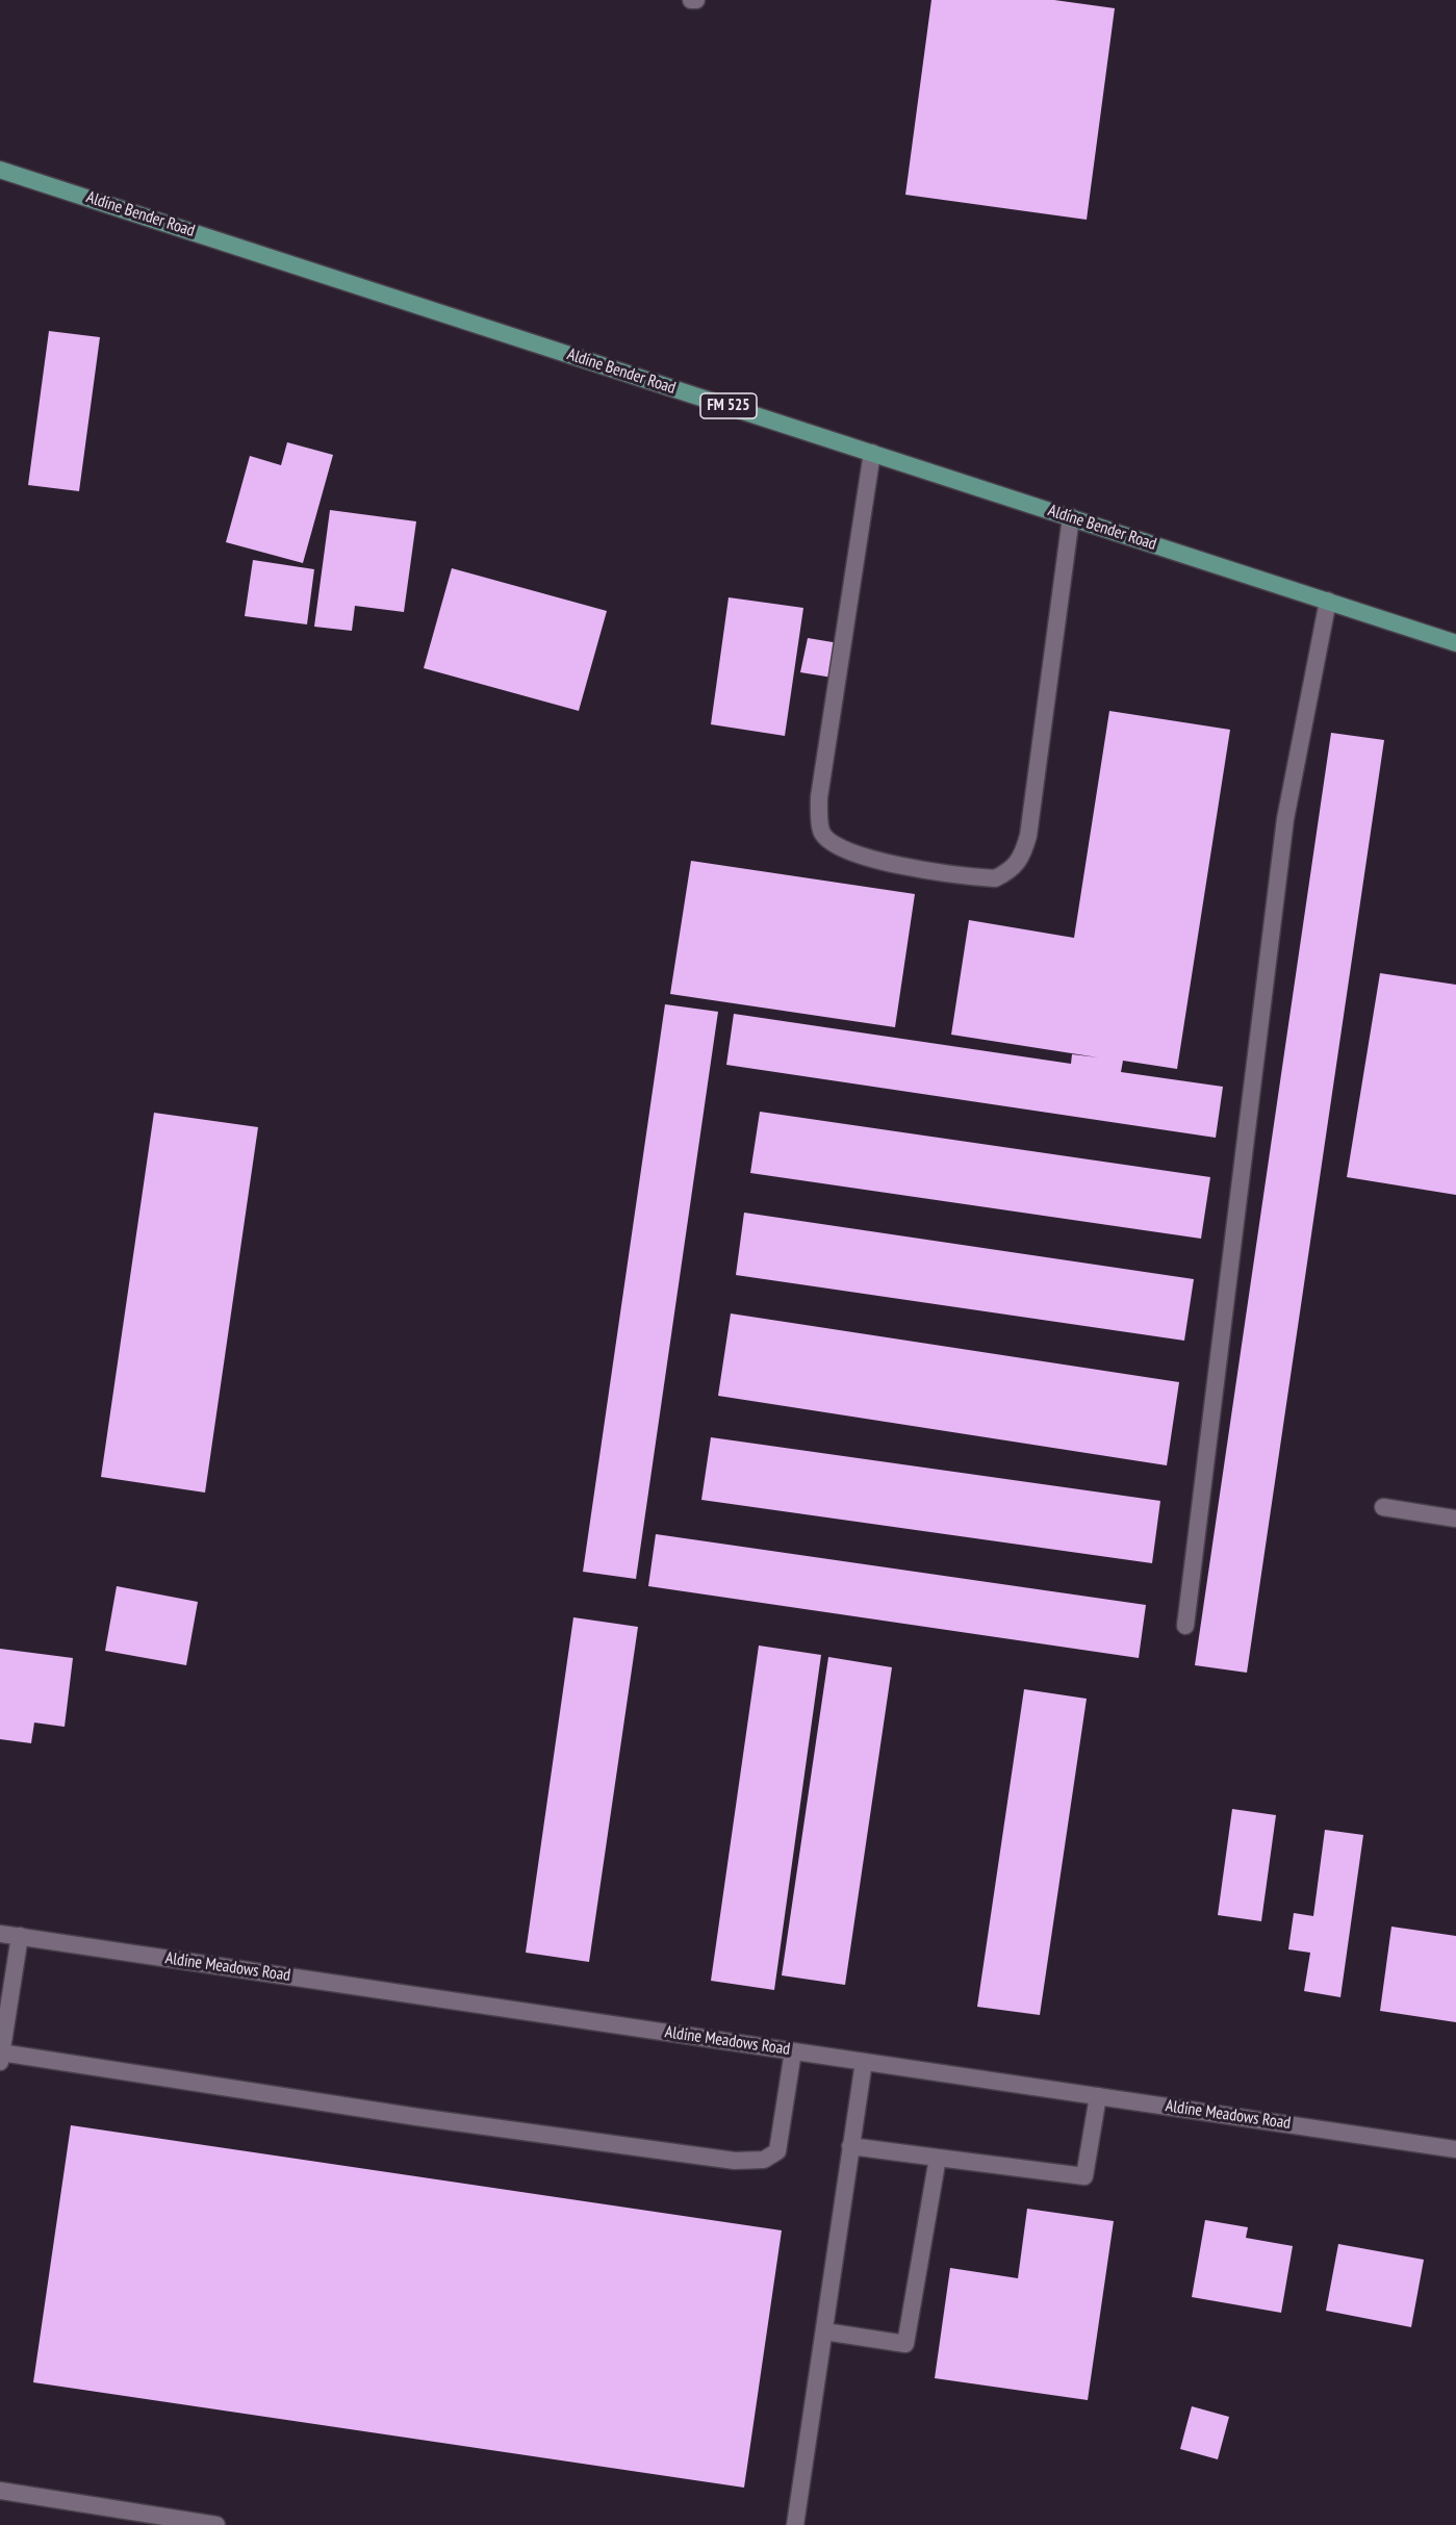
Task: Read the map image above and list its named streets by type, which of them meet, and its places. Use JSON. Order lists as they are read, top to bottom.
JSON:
{
  "streets": {
    "main road": ["Aldine Bender Road", "FM 525"],
    "street": ["Aldine Meadows Road"]
  }
}
